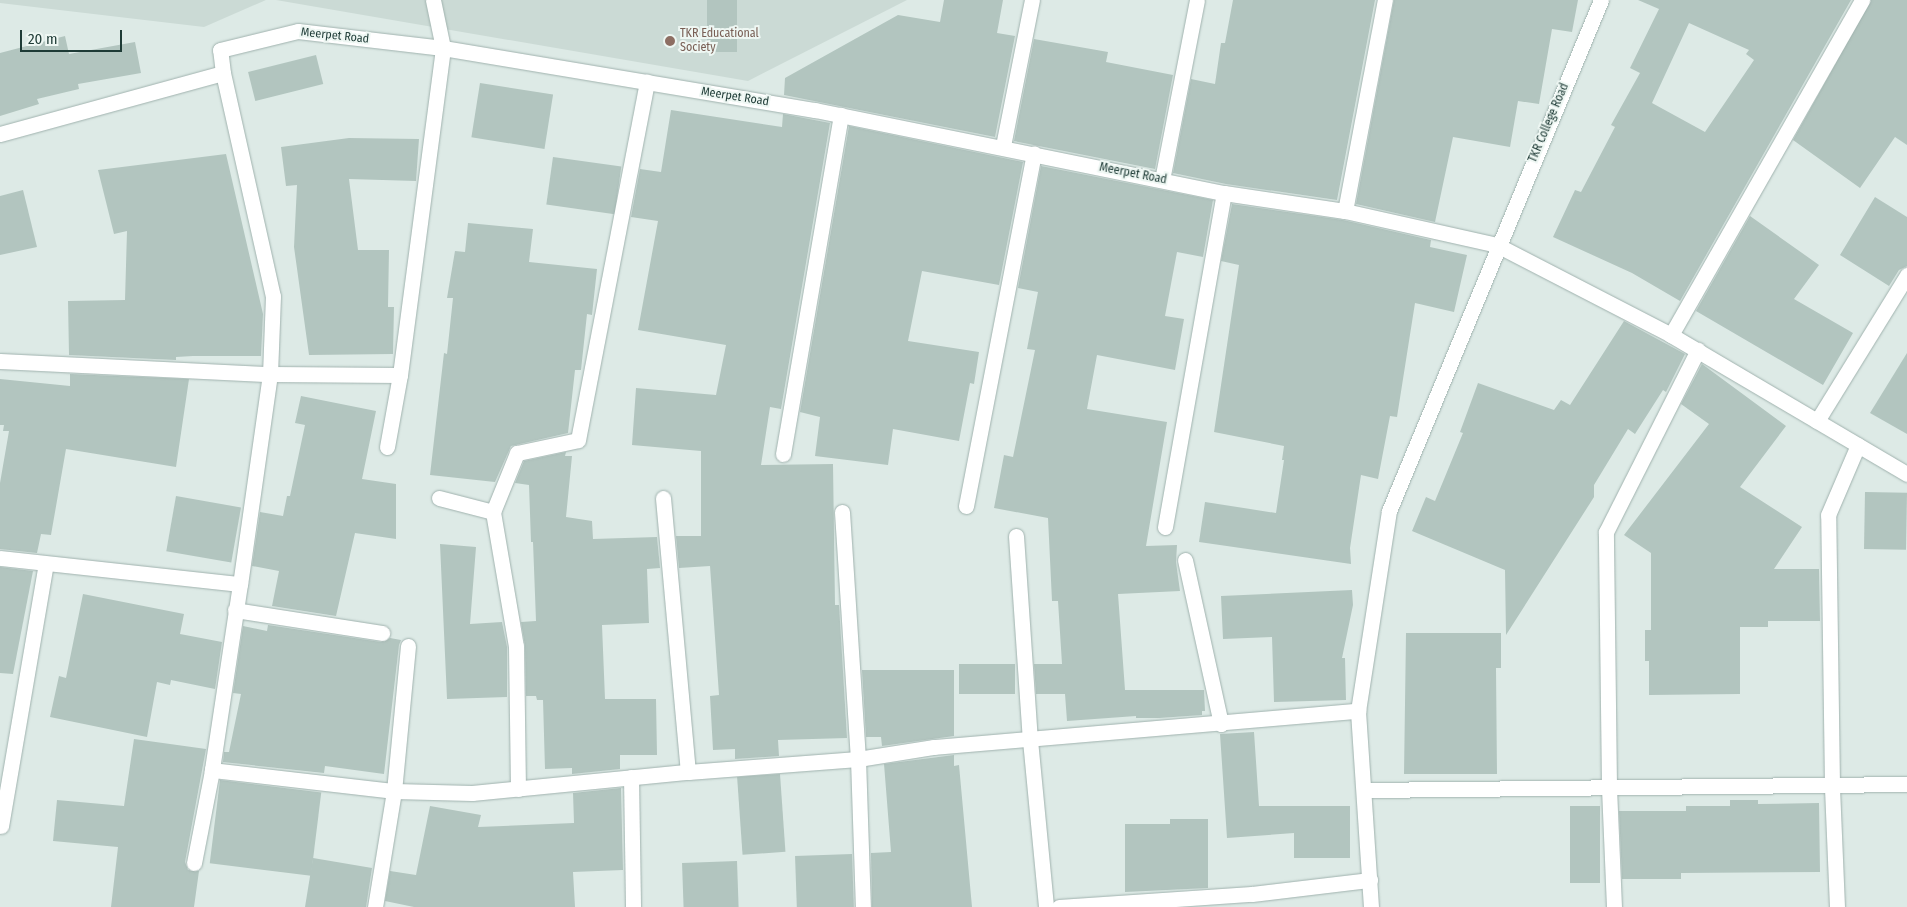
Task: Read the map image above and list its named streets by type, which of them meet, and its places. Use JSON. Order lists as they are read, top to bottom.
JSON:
{
  "streets": {
    "street": ["Meerpet Road", "TKR College Road"]
  },
  "crossings": [
    ["Meerpet Road", "TKR College Road"]
  ],
  "places": ["TKR Educational Society"],
  "scale_bar": "20 m"
}
